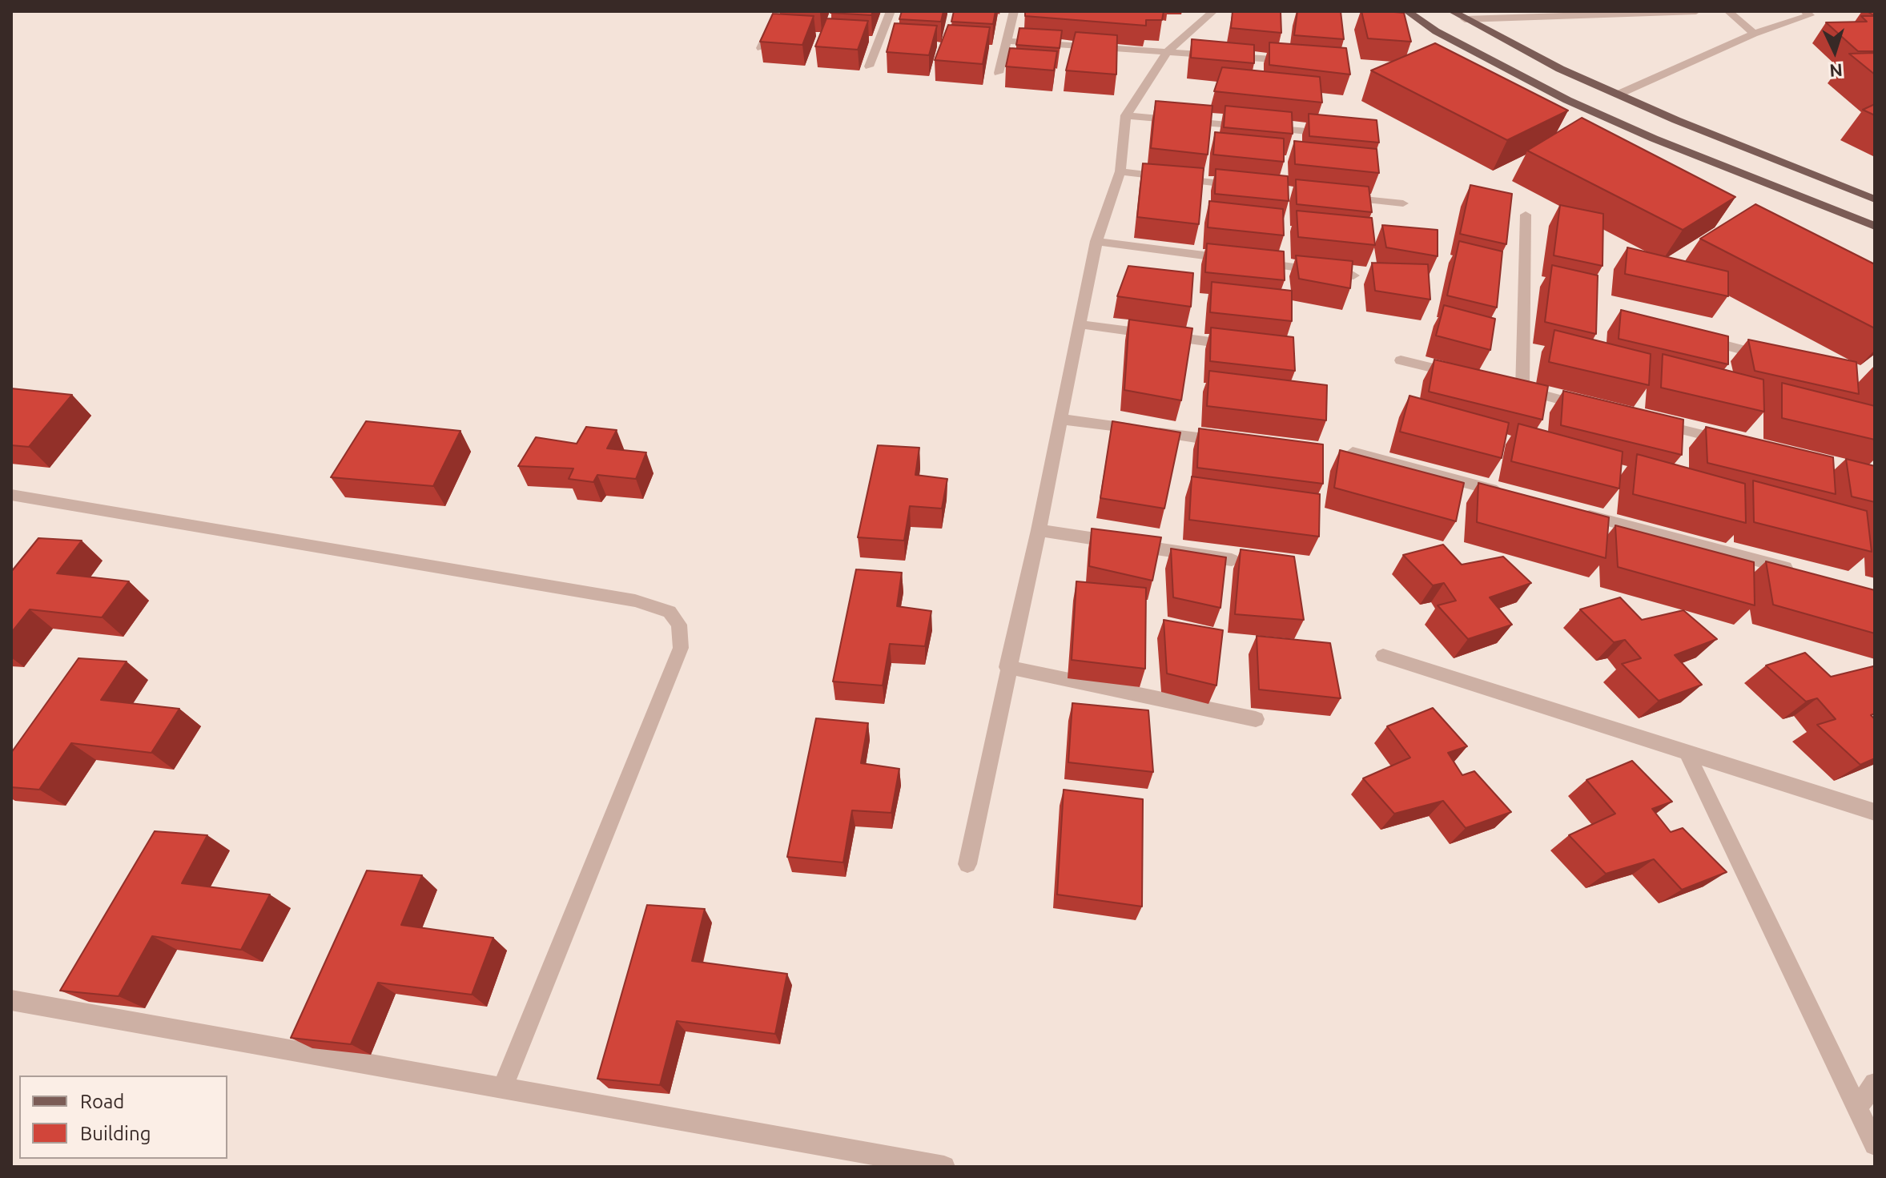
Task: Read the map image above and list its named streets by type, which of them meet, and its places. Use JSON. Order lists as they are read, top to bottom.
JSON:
{
  "legend": ["Road", "Building"],
  "north": "bottom"
}
